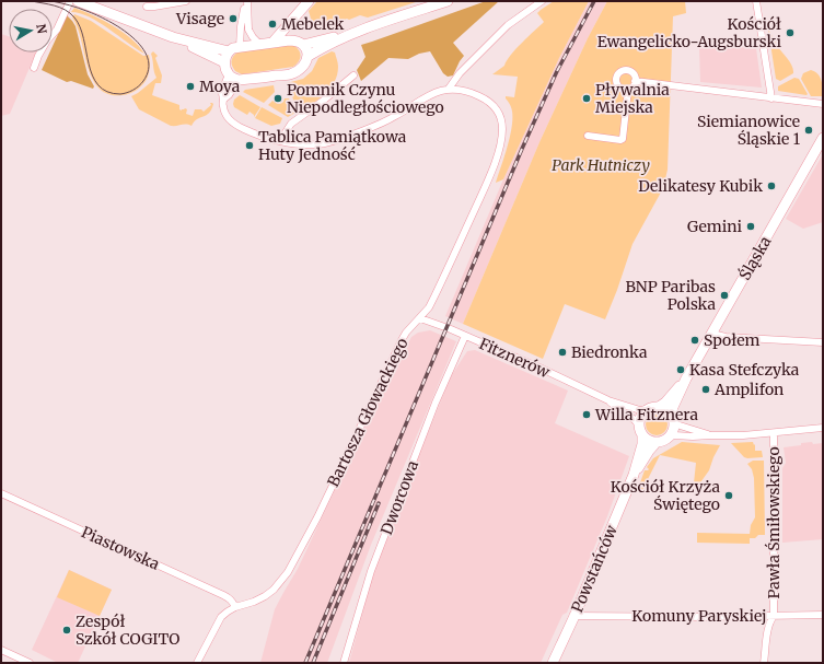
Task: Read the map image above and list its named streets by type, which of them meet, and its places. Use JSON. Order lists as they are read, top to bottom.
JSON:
{
  "streets": {
    "street": [
      "Śląska",
      "Fitznerów",
      "Bartosza Głowackiego",
      "Dworcowa",
      "Pawła Śmiłowskiego",
      "Piastowska",
      "Powstańców",
      "Komuny Paryskiej"
    ]
  },
  "crossings": [
    ["Śląska", "Fitznerów"],
    ["Śląska", "Powstańców"],
    ["Fitznerów", "Bartosza Głowackiego"],
    ["Fitznerów", "Dworcowa"],
    ["Fitznerów", "Powstańców"],
    ["Bartosza Głowackiego", "Piastowska"],
    ["Pawła Śmiłowskiego", "Komuny Paryskiej"],
    ["Powstańców", "Komuny Paryskiej"]
  ],
  "parks": ["Park Hutniczy"],
  "places": [
    "Visage",
    "Mebelek",
    "Kościół Ewangelicko-Augsburski",
    "Moya",
    "Pomnik Czynu Niepodległościowego",
    "Pływalnia Miejska",
    "Siemianowice Śląskie 1",
    "Tablica Pamiątkowa Huty Jedność",
    "Delikatesy Kubik",
    "Gemini",
    "BNP Paribas Polska",
    "Społem",
    "Biedronka",
    "Kasa Stefczyka",
    "Amplifon",
    "Willa Fitznera",
    "Kościół Krzyża Świętego",
    "Zespół Szkół COGITO"
  ],
  "north": "right"
}
